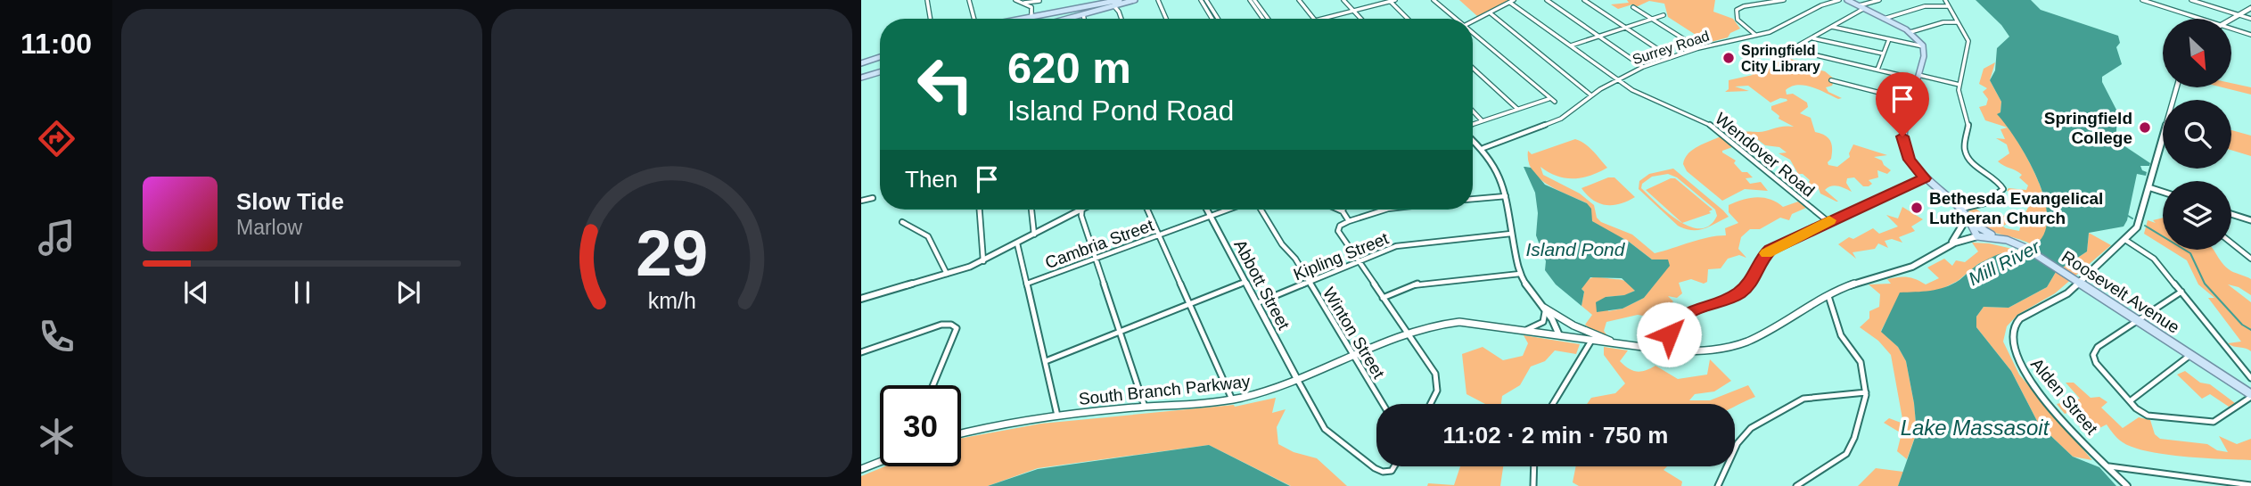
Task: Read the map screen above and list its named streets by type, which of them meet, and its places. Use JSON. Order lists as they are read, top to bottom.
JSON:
{
  "streets": {
    "main road": ["Roosevelt Avenue", "South Branch Parkway", "Alden Street"],
    "street": [
      "Surrey Road",
      "Wendover Road",
      "Cambria Street",
      "Kipling Street",
      "Abbott Street",
      "Winton Street"
    ]
  },
  "crossings": [
    ["Surrey Road", "Wendover Road"],
    ["Surrey Road", "Roosevelt Avenue"],
    ["Cambria Street", "Abbott Street"],
    ["Kipling Street", "Abbott Street"],
    ["Kipling Street", "Roosevelt Avenue"],
    ["Kipling Street", "Winton Street"],
    ["Abbott Street", "South Branch Parkway"],
    ["Roosevelt Avenue", "South Branch Parkway"],
    ["Roosevelt Avenue", "Alden Street"],
    ["Winton Street", "South Branch Parkway"]
  ],
  "water": ["Island Pond", "Mill River", "Lake Massasoit"],
  "places": ["Springfield City Library", "Springfield College", "Bethesda Evangelical Lutheran Church"],
  "north": "bottom right",
  "page": {
    "tabs": "11:00",
    "turn": ["620 m", "Island Pond Road"],
    "then": "Then",
    "song": ["Slow Tide", "Marlow"],
    "limit": "30",
    "trip": "11:02 · 2 min · 750 m",
    "gauge": ["29", "km/h"]
  }
}
